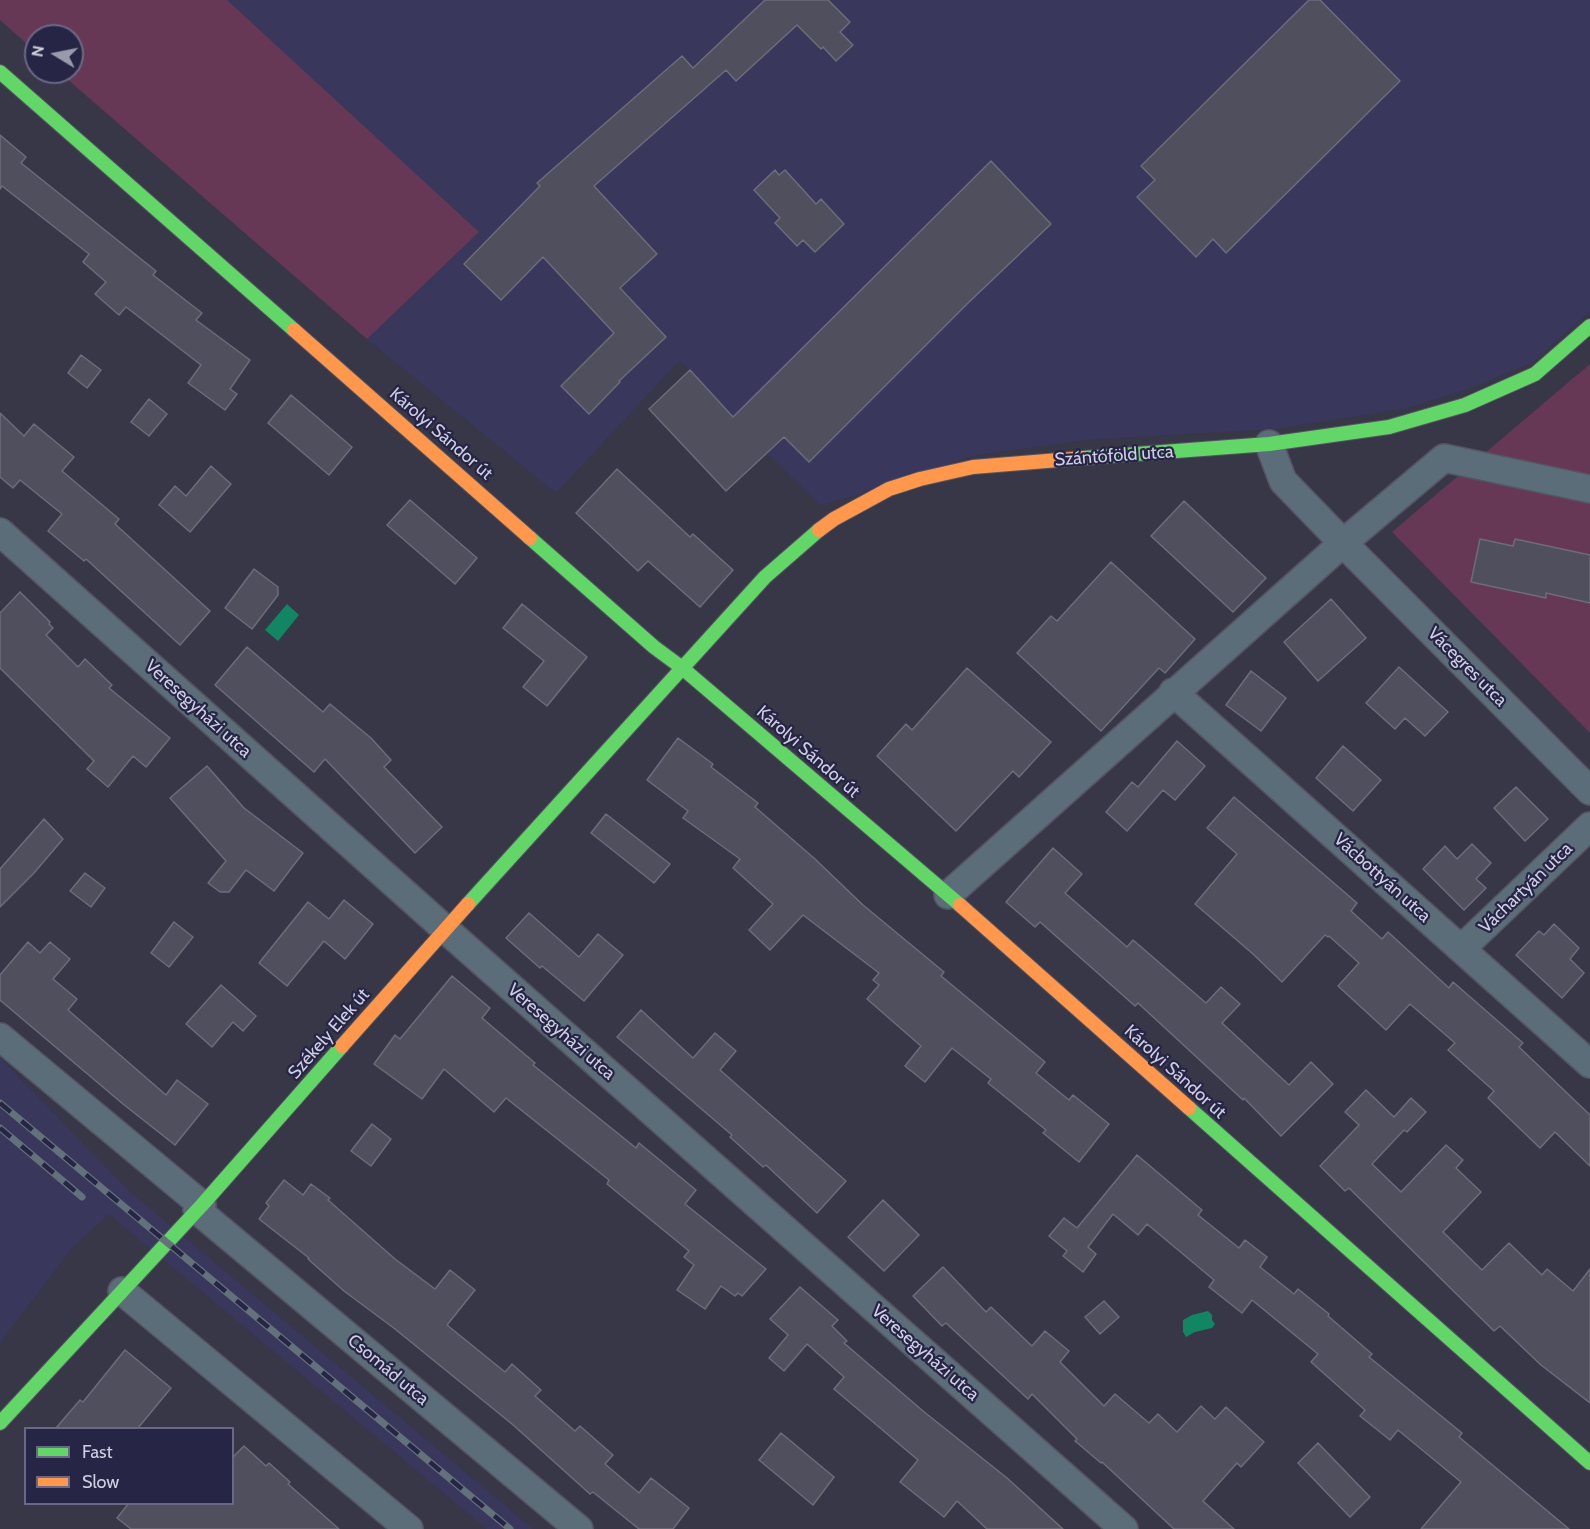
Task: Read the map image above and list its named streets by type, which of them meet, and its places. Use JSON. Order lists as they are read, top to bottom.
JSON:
{
  "streets": {
    "street": [
      "Károlyi Sándor út",
      "Szántóföld utca",
      "Vácegres utca",
      "Veresegyházi utca",
      "Vácbottyán utca",
      "Váchartyán utca",
      "Székely Elek út",
      "Csomád utca"
    ]
  },
  "crossings": [
    ["Károlyi Sándor út", "Szántóföld utca"],
    ["Károlyi Sándor út", "Székely Elek út"],
    ["Szántóföld utca", "Vácegres utca"],
    ["Szántóföld utca", "Székely Elek út"],
    ["Veresegyházi utca", "Székely Elek út"],
    ["Vácbottyán utca", "Váchartyán utca"],
    ["Székely Elek út", "Csomád utca"]
  ],
  "legend": ["Fast", "Slow"],
  "north": "left"
}
